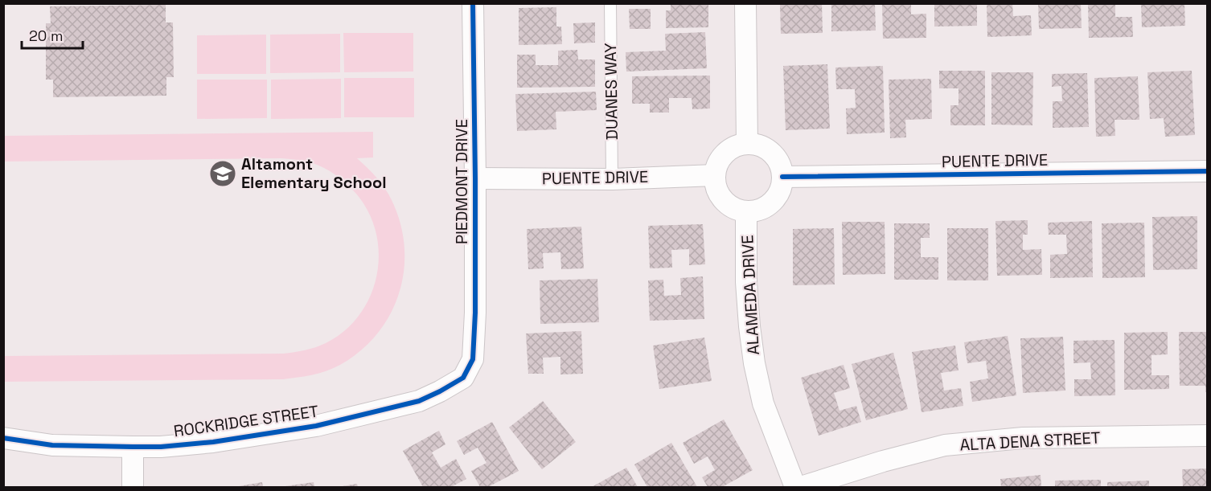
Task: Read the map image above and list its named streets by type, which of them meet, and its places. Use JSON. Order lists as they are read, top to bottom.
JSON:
{
  "streets": {
    "street": [
      "PUENTE DRIVE",
      "PIEDMONT DRIVE",
      "ALAMEDA DRIVE",
      "ROCKRIDGE STREET",
      "ALTA DENA STREET"
    ],
    "lane": ["DUANES WAY"]
  },
  "crossings": [
    ["DUANES WAY", "PUENTE DRIVE"],
    ["PUENTE DRIVE", "PIEDMONT DRIVE"],
    ["PUENTE DRIVE", "ALAMEDA DRIVE"],
    ["PIEDMONT DRIVE", "ROCKRIDGE STREET"]
  ],
  "places": {
    "school or university": ["Altamont Elementary School"]
  },
  "scale_bar": "20 m"
}
